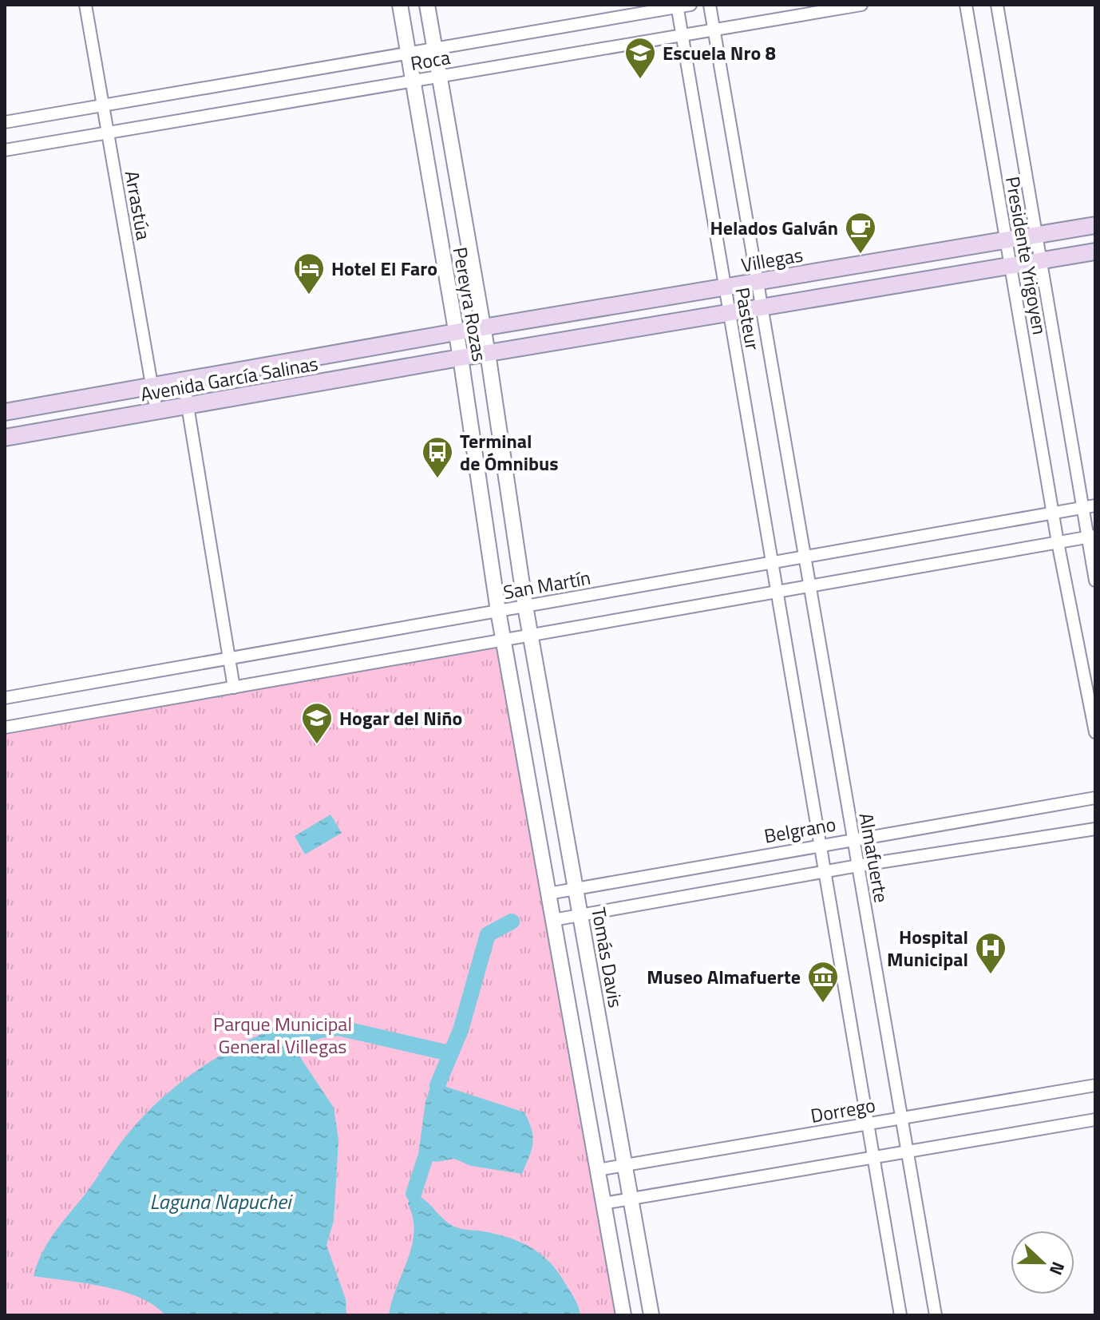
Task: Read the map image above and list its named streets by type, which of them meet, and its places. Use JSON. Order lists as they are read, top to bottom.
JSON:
{
  "streets": {
    "main road": ["Villegas", "Avenida García Salinas"],
    "street": [
      "Roca",
      "Arrastúa",
      "Presidente Yrigoyen",
      "Pereyra Rozas",
      "Pasteur",
      "San Martín",
      "Belgrano",
      "Almafuerte",
      "Tomás Davis",
      "Dorrego"
    ]
  },
  "crossings": [
    ["Roca", "Arrastúa"],
    ["Roca", "Pereyra Rozas"],
    ["Roca", "Pasteur"],
    ["Arrastúa", "Avenida García Salinas"],
    ["Presidente Yrigoyen", "Villegas"],
    ["Presidente Yrigoyen", "San Martín"],
    ["Villegas", "Pereyra Rozas"],
    ["Villegas", "Pasteur"],
    ["Villegas", "Avenida García Salinas"],
    ["Pereyra Rozas", "Avenida García Salinas"],
    ["Pereyra Rozas", "San Martín"],
    ["Pereyra Rozas", "Tomás Davis"],
    ["Pasteur", "San Martín"],
    ["Pasteur", "Almafuerte"],
    ["San Martín", "Almafuerte"],
    ["San Martín", "Tomás Davis"],
    ["Belgrano", "Almafuerte"],
    ["Belgrano", "Tomás Davis"],
    ["Almafuerte", "Dorrego"],
    ["Tomás Davis", "Dorrego"]
  ],
  "water": ["Laguna Napuchei"],
  "parks": ["Parque Municipal General Villegas"],
  "places": {
    "school or university": ["Escuela Nro 8", "Hogar del Niño"],
    "cafe": ["Helados Galván"],
    "hotel": ["Hotel El Faro"],
    "bus stop": ["Terminal de Ómnibus"],
    "hospital": ["Hospital Municipal"],
    "museum": ["Museo Almafuerte"]
  },
  "north": "right"
}
